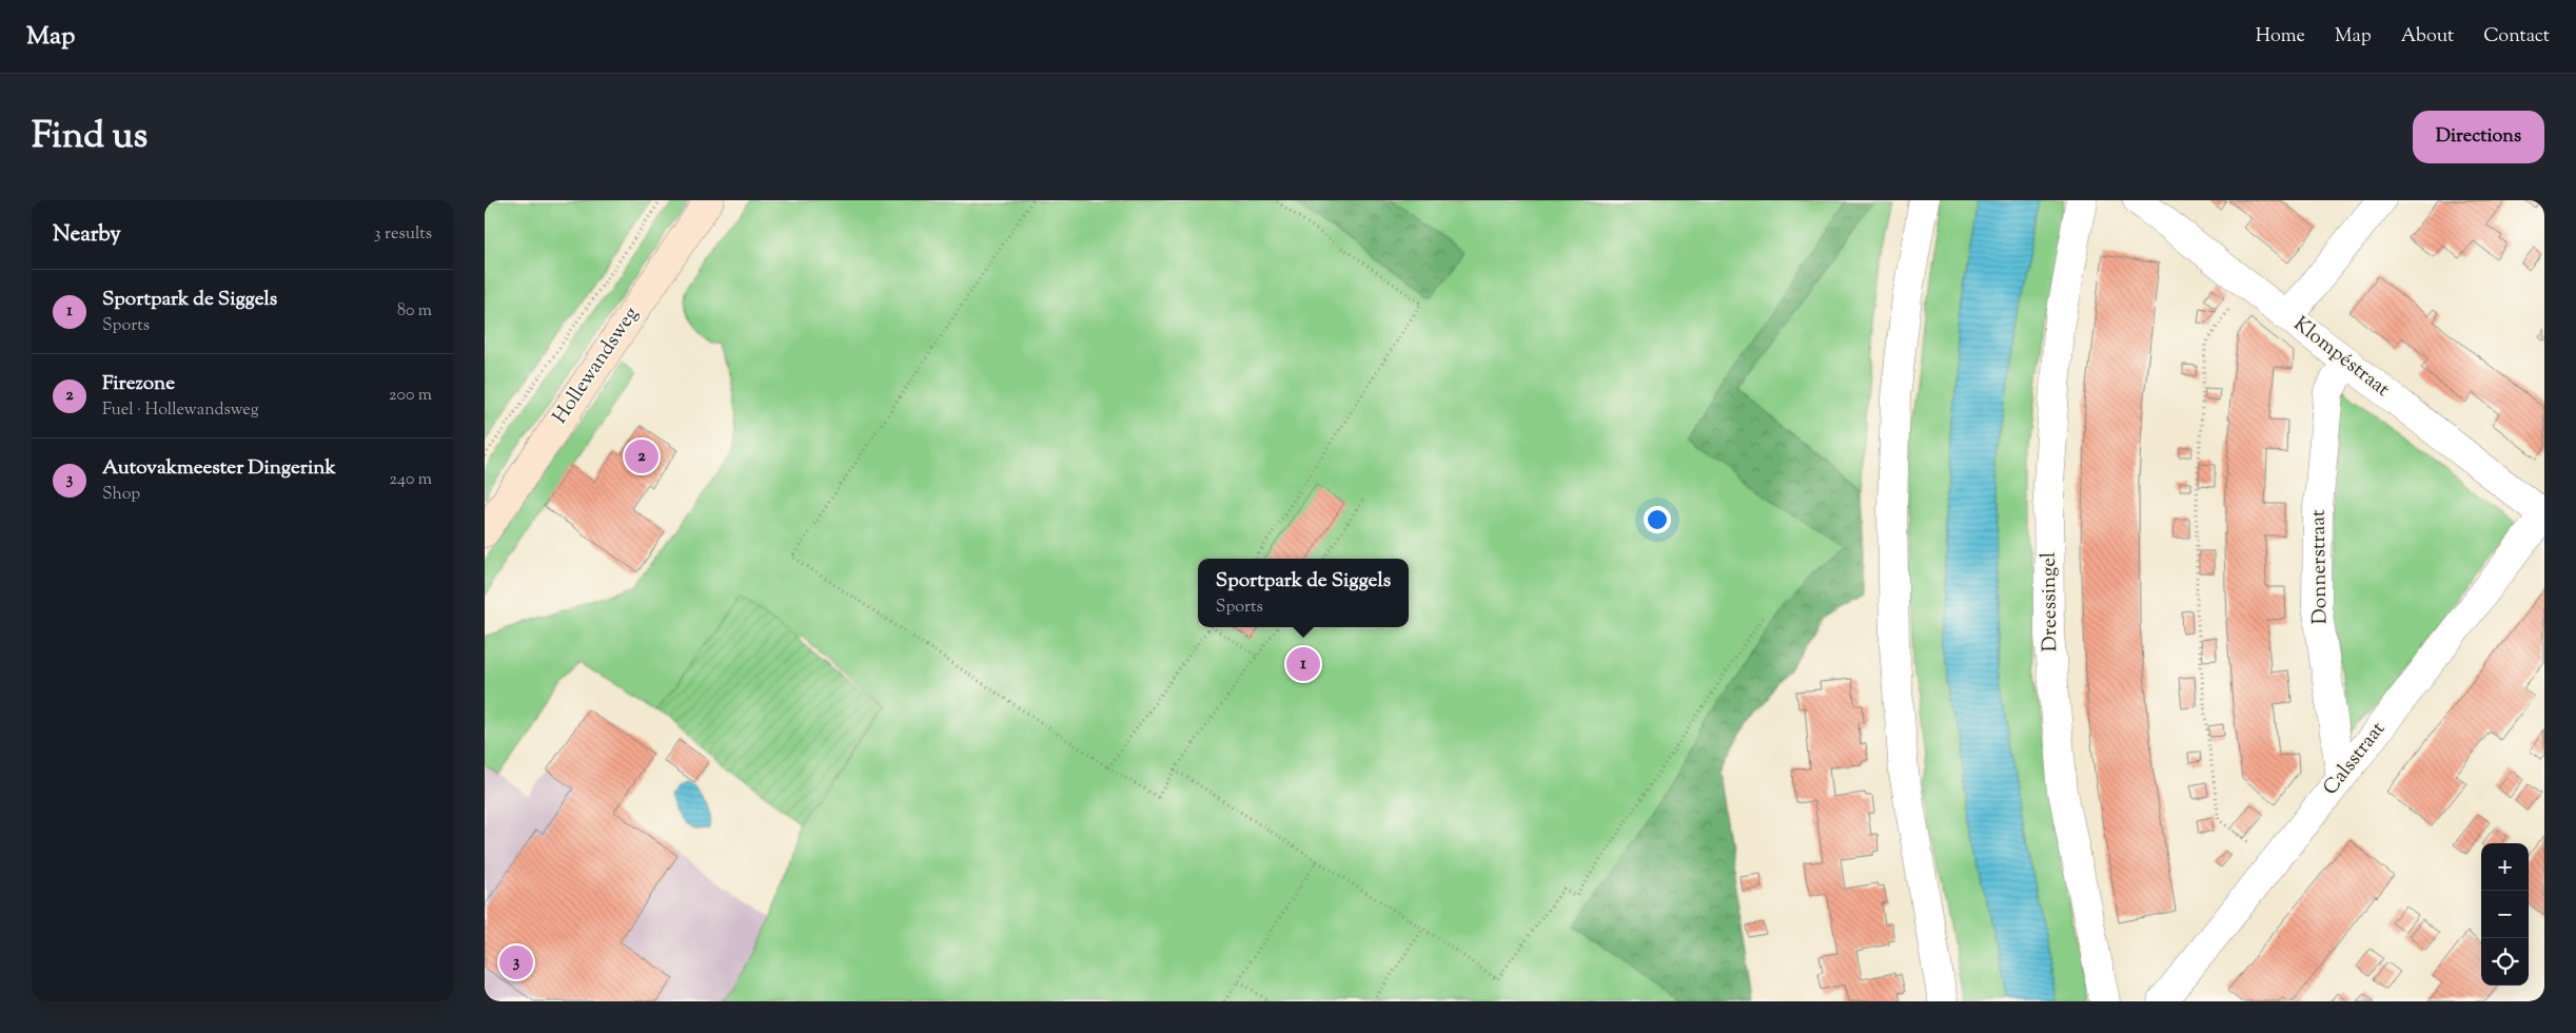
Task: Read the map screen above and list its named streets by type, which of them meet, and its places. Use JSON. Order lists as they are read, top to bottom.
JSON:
{
  "streets": {
    "main road": ["Hollewandsweg"],
    "street": [
      "Klompéstraat",
      "Donnerstraat",
      "Dreessingel",
      "Calsstraat"
    ]
  },
  "crossings": [
    ["Klompéstraat", "Donnerstraat"],
    ["Klompéstraat", "Calsstraat"],
    ["Donnerstraat", "Calsstraat"]
  ],
  "page": {
    "header": "Map",
    "nav": [
      "Home",
      "Map",
      "About",
      "Contact"
    ],
    "title": "Find us",
    "buttons": "Directions",
    "heading": ["Nearby", "3 results"],
    "list": [
      {
        "mark": "1",
        "name": "Sportpark de Siggels",
        "note": "Sports",
        "value": "80 m"
      },
      {
        "mark": "2",
        "name": "Firezone",
        "note": "Fuel · Hollewandsweg",
        "value": "200 m"
      },
      {
        "mark": "3",
        "name": "Autovakmeester Dingerink",
        "note": "Shop",
        "value": "240 m"
      }
    ],
    "pins": ["2", "1", "3"],
    "popup": ["Sportpark de Siggels", "Sports"],
    "map_buttons": ["+", "−"]
  }
}
